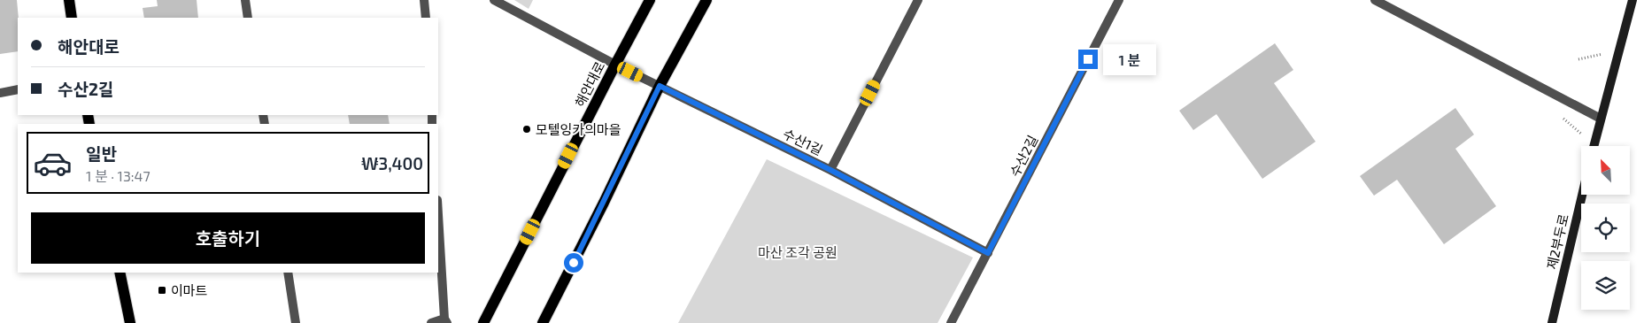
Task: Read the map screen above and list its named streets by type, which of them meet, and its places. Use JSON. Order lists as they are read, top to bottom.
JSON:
{
  "streets": {
    "main road": ["해안대로", "제2부두로"],
    "street": ["수산1길", "수산2길"]
  },
  "crossings": [
    ["해안대로", "수산1길"]
  ],
  "parks": ["마산 조각 공원"],
  "places": {
    "other": ["모텔잉카의마을"],
    "transit": ["이마트"]
  },
  "north": "top left",
  "page": {
    "banner": ["해안대로", "수산2길"],
    "bubble": "1 분",
    "list": [
      {
        "name": "일반",
        "note": "1 분 · 13:47",
        "value": "₩3,400"
      }
    ],
    "buttons": "호출하기"
  }
}
